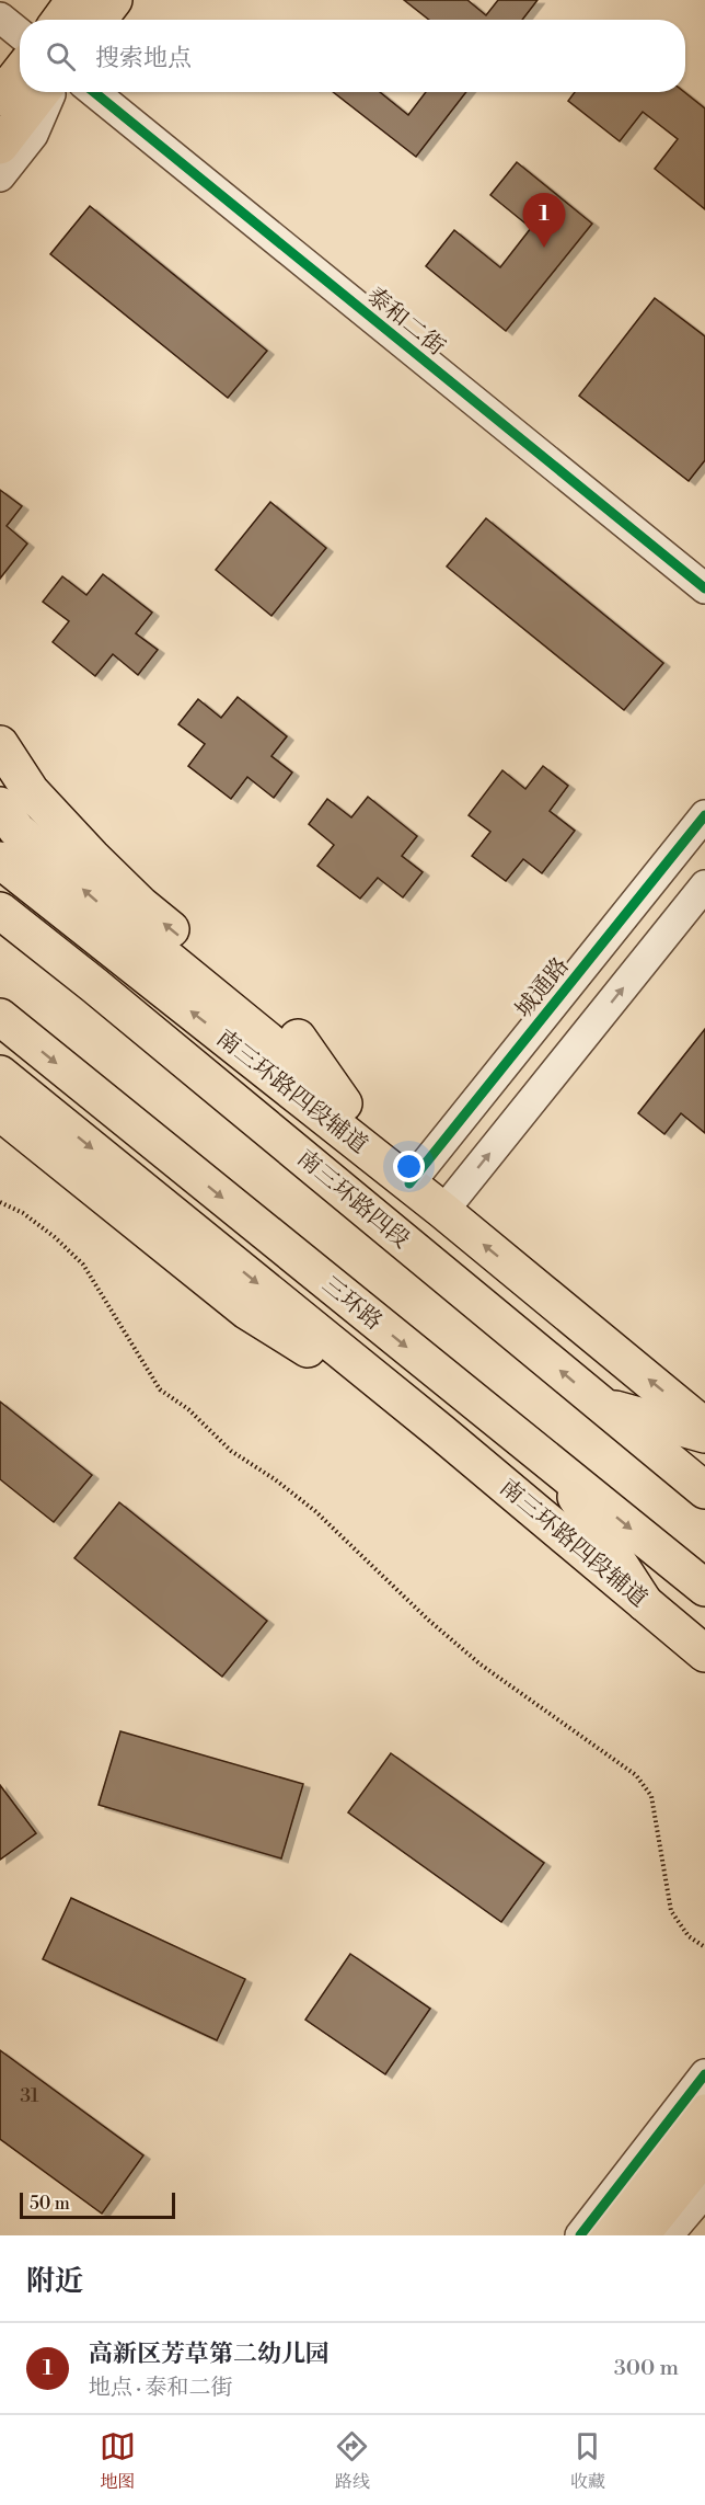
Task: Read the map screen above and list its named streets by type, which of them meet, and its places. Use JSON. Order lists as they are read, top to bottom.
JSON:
{
  "streets": {
    "main road": ["南三环路四段辅道", "南三环路四段", "三环路"],
    "street": ["泰和二街", "城通路"]
  },
  "crossings": [
    ["城通路", "南三环路四段辅道"]
  ],
  "house_numbers": ["31"],
  "scale_bar": "50 m",
  "page": {
    "search": "搜索地点",
    "pins": "1",
    "scale": "50 m",
    "heading": "附近",
    "list": [
      {
        "mark": "1",
        "name": "高新区芳草第二幼儿园",
        "note": "地点 · 泰和二街",
        "value": "300 m"
      }
    ],
    "nav": ["地图", "路线", "收藏"]
  }
}
